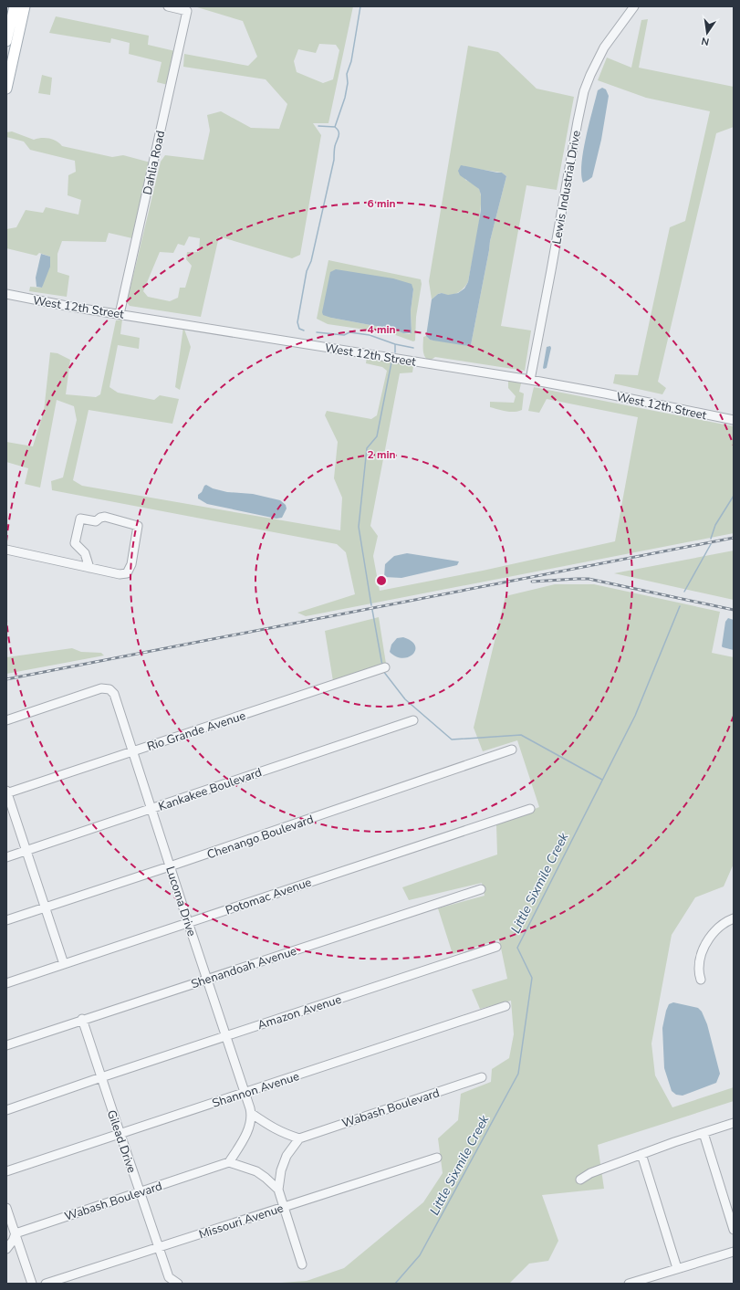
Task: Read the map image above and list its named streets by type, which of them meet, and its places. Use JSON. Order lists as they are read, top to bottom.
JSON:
{
  "streets": {
    "street": [
      "Dahlia Road",
      "Lewis Industrial Drive",
      "West 12th Street",
      "Rio Grande Avenue",
      "Kankakee Boulevard",
      "Chenango Boulevard",
      "Potomac Avenue",
      "Lucoma Drive",
      "Shenandoah Avenue",
      "Amazon Avenue",
      "Shannon Avenue",
      "Wabash Boulevard",
      "Gilead Drive",
      "Missouri Avenue"
    ]
  },
  "crossings": [
    ["Dahlia Road", "West 12th Street"],
    ["Lewis Industrial Drive", "West 12th Street"],
    ["Rio Grande Avenue", "Lucoma Drive"],
    ["Kankakee Boulevard", "Lucoma Drive"],
    ["Chenango Boulevard", "Lucoma Drive"],
    ["Potomac Avenue", "Lucoma Drive"],
    ["Lucoma Drive", "Shenandoah Avenue"],
    ["Lucoma Drive", "Amazon Avenue"],
    ["Lucoma Drive", "Shannon Avenue"],
    ["Amazon Avenue", "Gilead Drive"],
    ["Shannon Avenue", "Gilead Drive"],
    ["Wabash Boulevard", "Gilead Drive"],
    ["Gilead Drive", "Missouri Avenue"]
  ],
  "water": ["Little Sixmile Creek"],
  "north": "bottom",
  "rings": ["6 min", "4 min", "2 min"]
}
